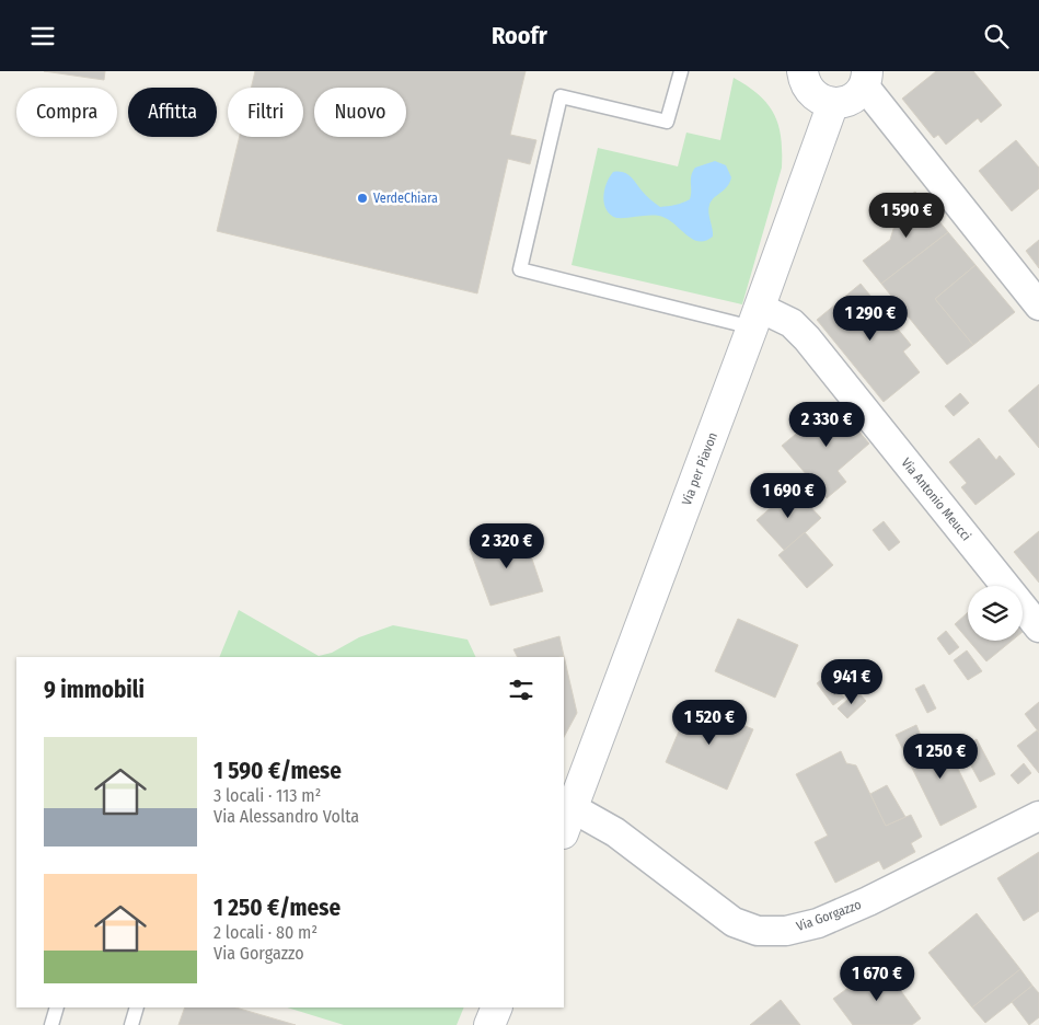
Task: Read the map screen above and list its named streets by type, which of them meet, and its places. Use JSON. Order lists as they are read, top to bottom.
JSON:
{
  "streets": {
    "street": ["Via per Piavon", "Via Antonio Meucci", "Via Gorgazzo"]
  },
  "crossings": [
    ["Via per Piavon", "Via Antonio Meucci"],
    ["Via per Piavon", "Via Gorgazzo"]
  ],
  "places": ["VerdeChiara"],
  "page": {
    "header": "Roofr",
    "chip": [
      "Compra",
      "Affitta",
      "Filtri",
      "Nuovo"
    ],
    "price": [
      "1 590 €",
      "1 290 €",
      "2 330 €",
      "1 690 €",
      "2 320 €",
      "941 €",
      "1 520 €",
      "1 250 €",
      "1 670 €"
    ],
    "heading": "9 immobili",
    "list": [
      {
        "name": "1 590 €/mese",
        "note": "3 locali · 113 m² · Via Alessandro Volta"
      },
      {
        "name": "1 250 €/mese",
        "note": "2 locali · 80 m² · Via Gorgazzo"
      }
    ]
  }
}
